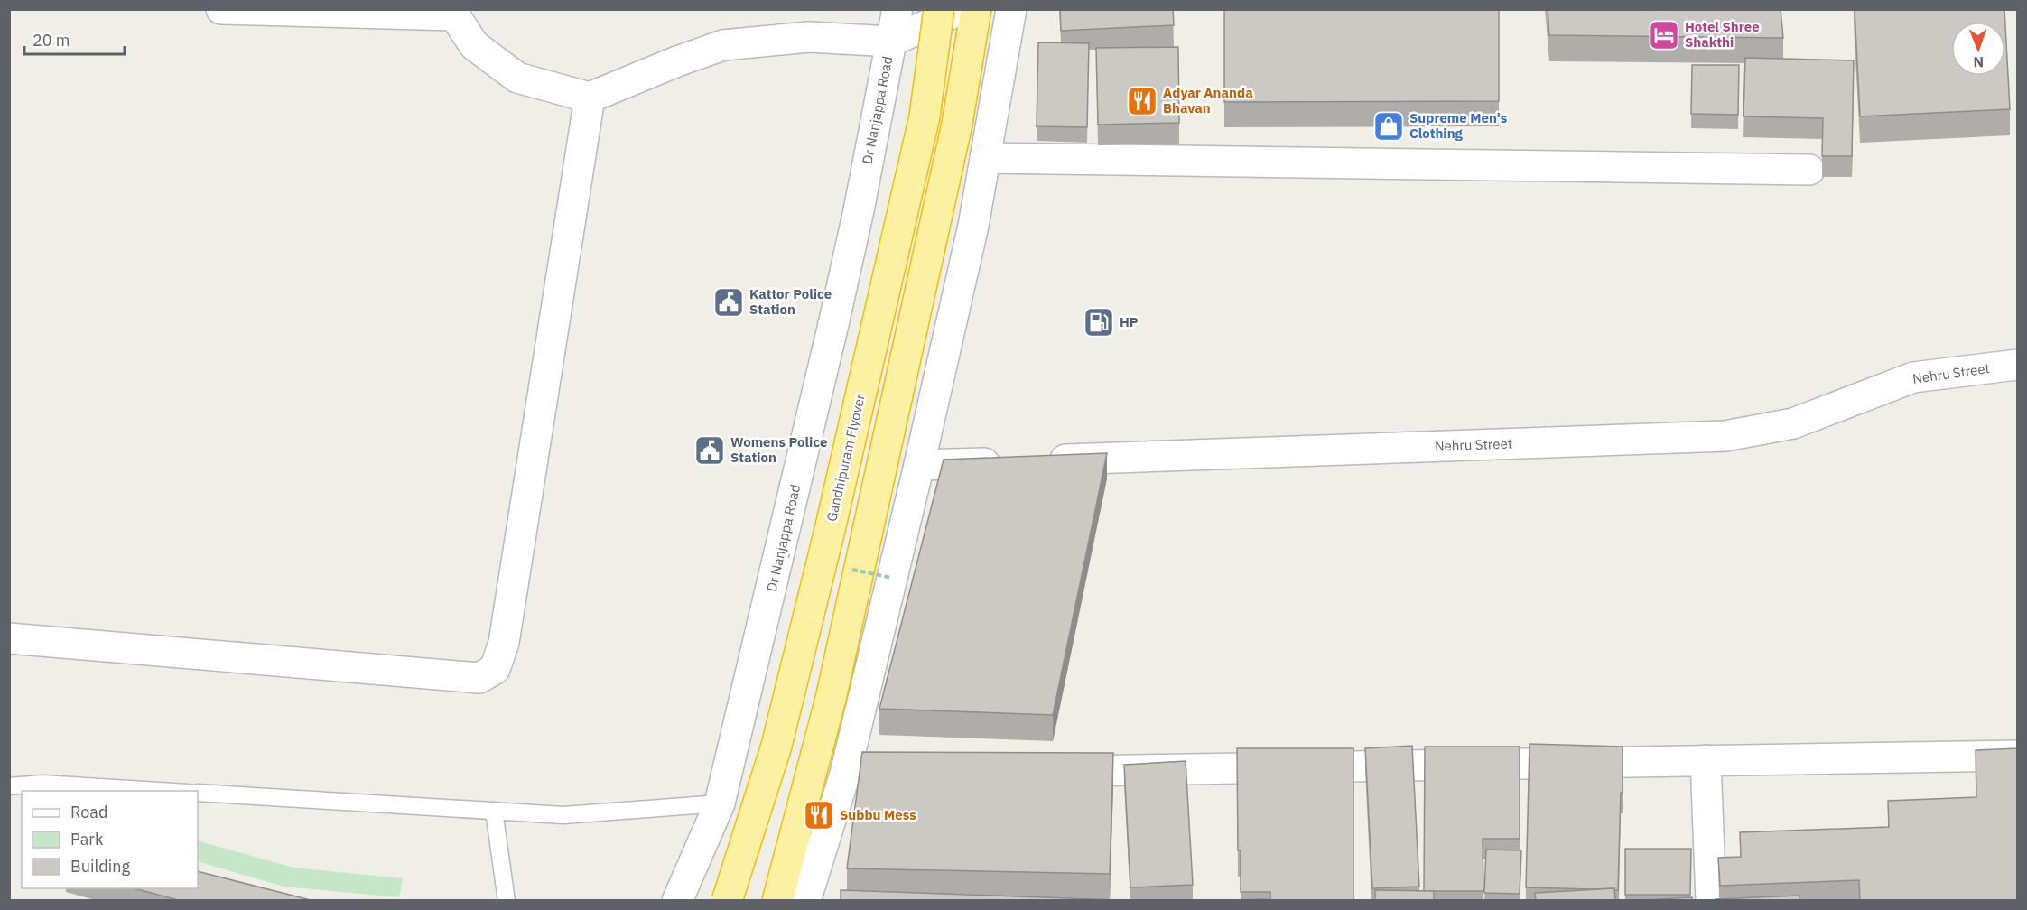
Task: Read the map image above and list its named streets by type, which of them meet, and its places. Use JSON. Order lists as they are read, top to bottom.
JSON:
{
  "streets": {
    "highway": ["Gandhipuram Flyover"],
    "street": ["Dr Nanjappa Road", "Nehru Street"]
  },
  "places": {
    "hotel": ["Hotel Shree Shakthi"],
    "restaurant": ["Adyar Ananda Bhavan", "Subbu Mess"],
    "shop": ["Supreme Men's Clothing"],
    "public building": ["Kattor Police Station", "Womens Police Station"],
    "fuel station": ["HP"]
  },
  "legend": ["Road", "Park", "Building"],
  "scale_bar": "20 m",
  "north": "bottom"
}
